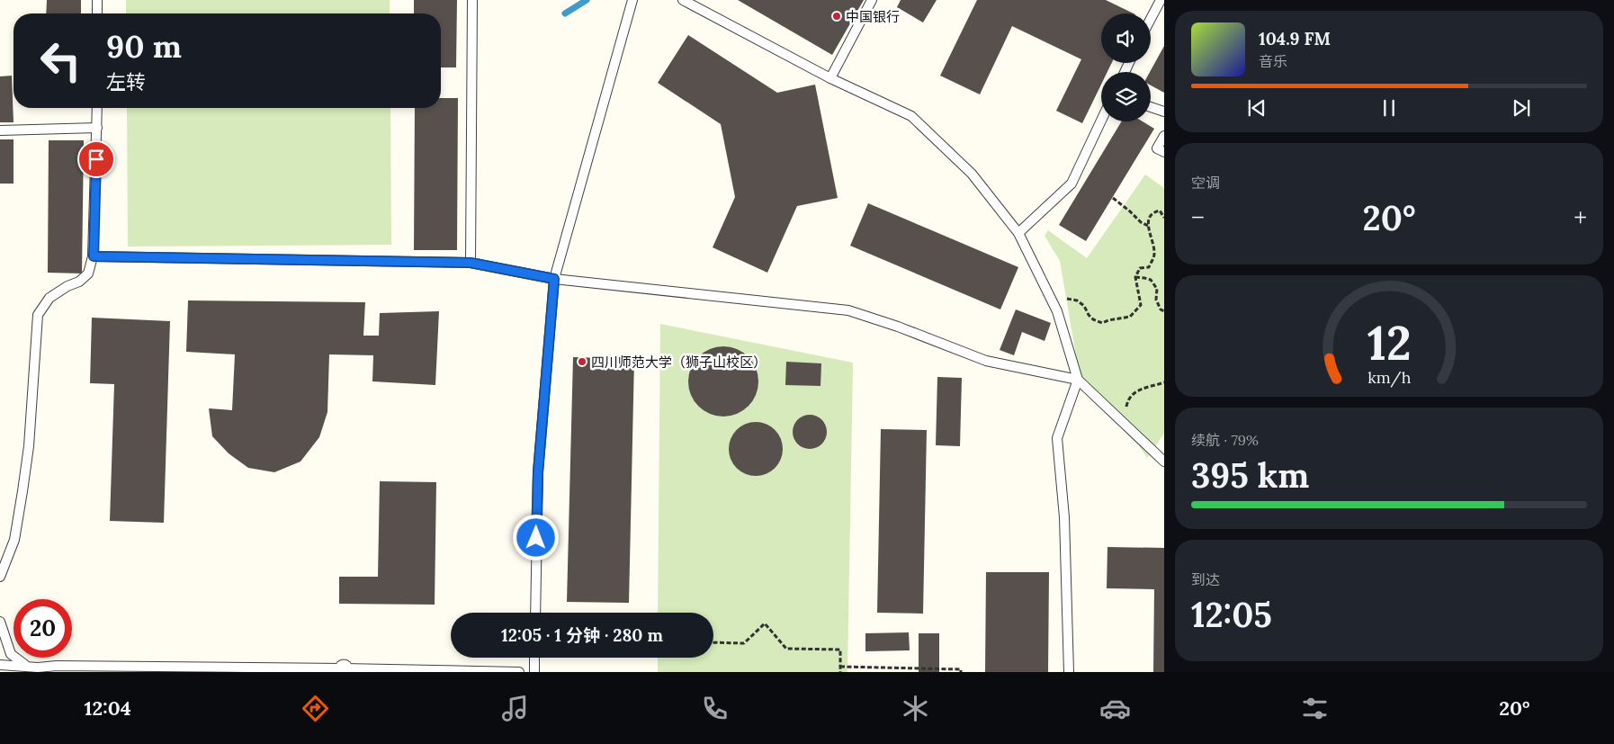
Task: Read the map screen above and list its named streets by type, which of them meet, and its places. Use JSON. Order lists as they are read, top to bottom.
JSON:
{
  "places": ["中国银行", "四川师范大学（狮子山校区）"],
  "page": {
    "turn": ["90 m", "左转"],
    "song": ["104.9 FM", "音乐"],
    "tile": [
      "空调",
      ["续航 · 79%", "395 km"],
      ["到达", "12:05"]
    ],
    "heat": ["−", "20°", "+"],
    "limit": "20",
    "trip": "12:05 · 1 分钟 · 280 m",
    "tabs": ["12:04", "20°"],
    "gauge": ["12", "km/h"]
  }
}
